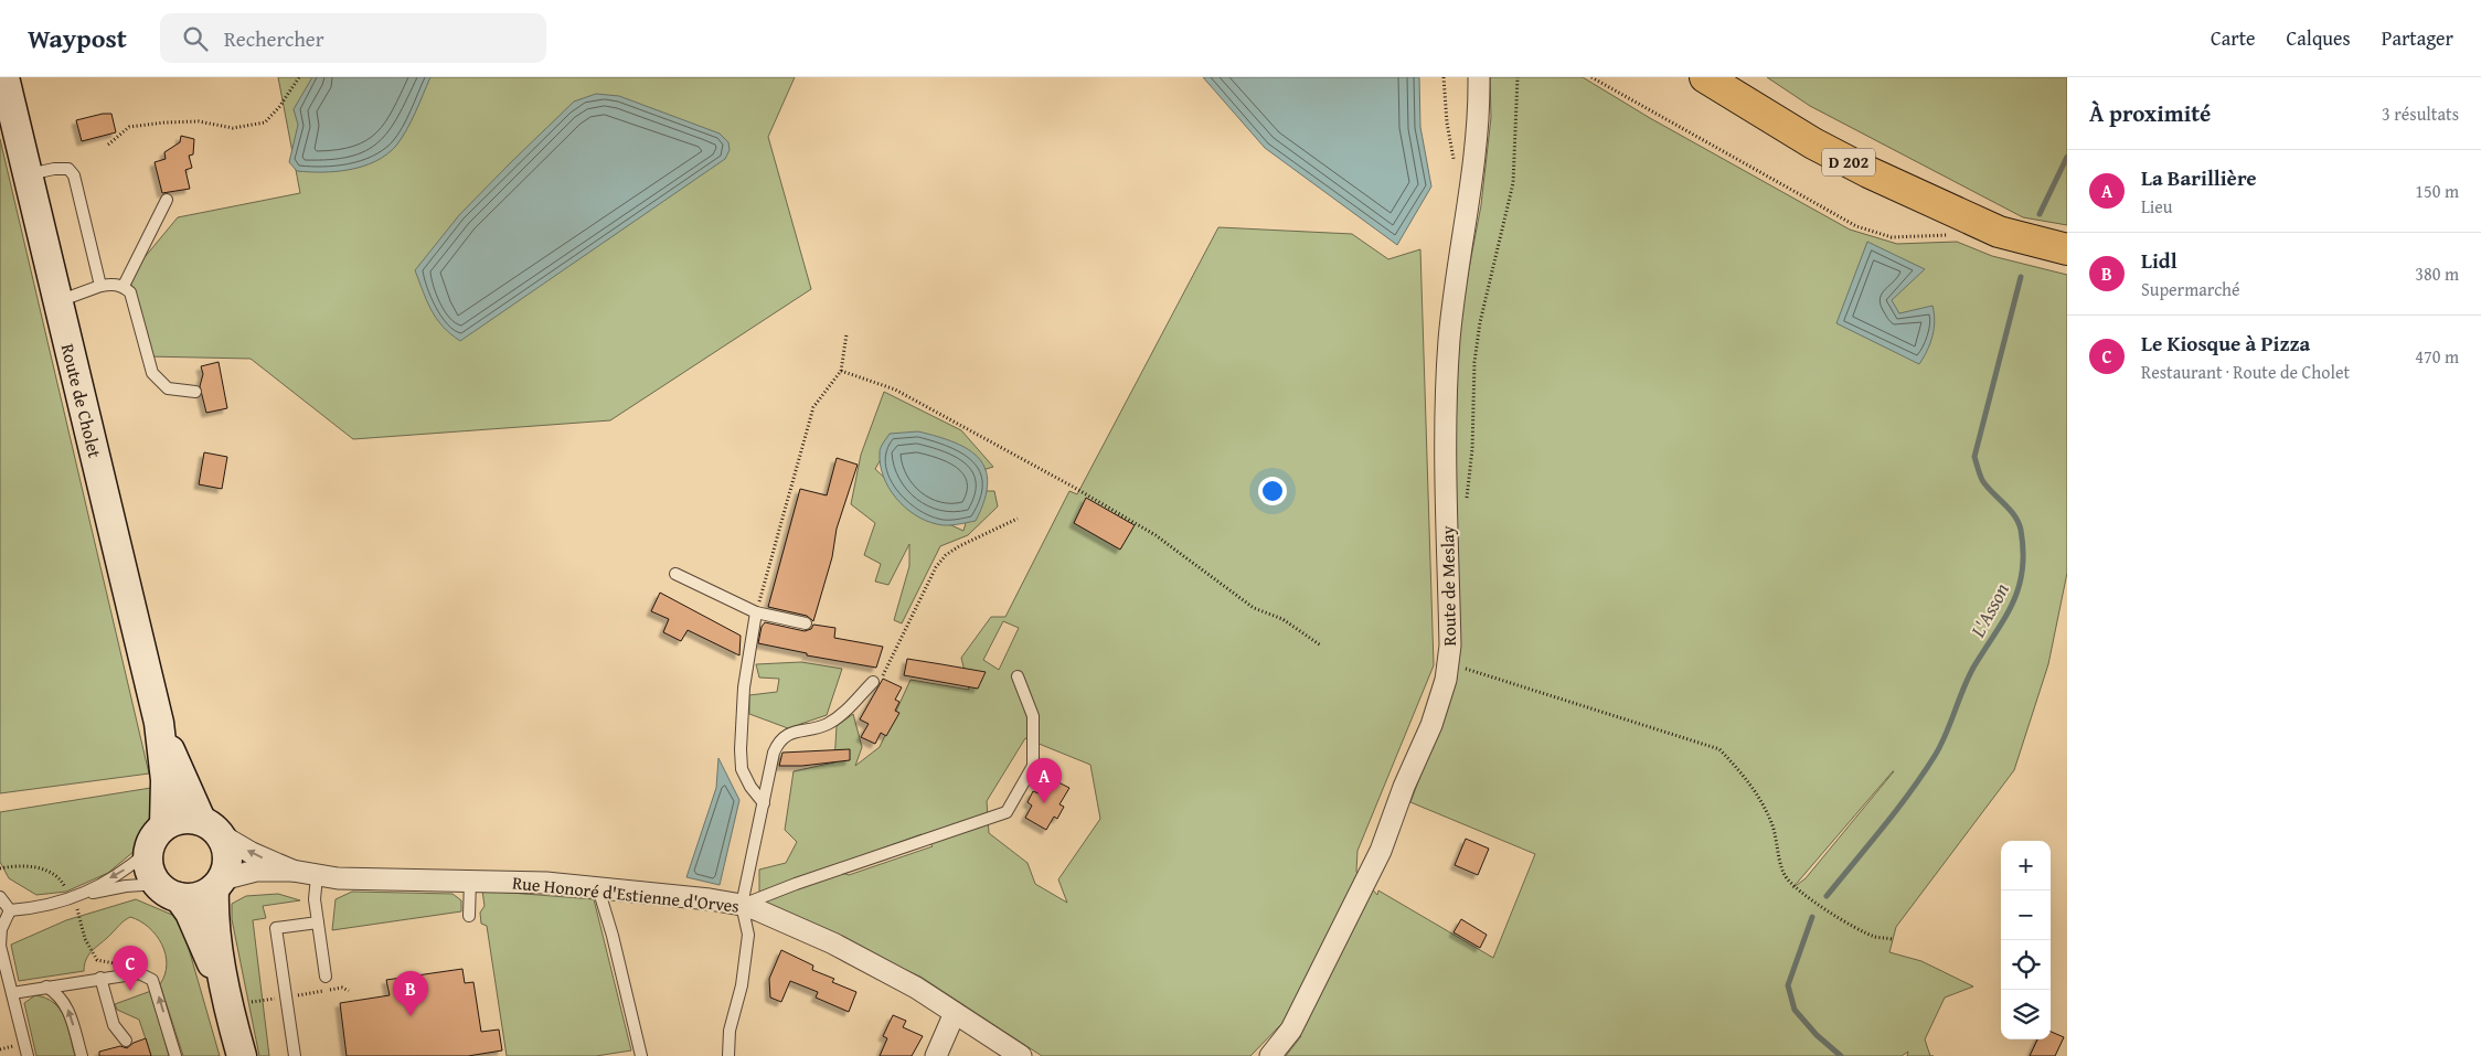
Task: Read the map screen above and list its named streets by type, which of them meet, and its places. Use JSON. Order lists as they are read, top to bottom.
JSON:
{
  "streets": {
    "main road": ["D 202", "Route de Cholet"],
    "street": ["Route de Meslay", "Rue Honoré d'Estienne d'Orves"]
  },
  "crossings": [
    ["Route de Cholet", "Rue Honoré d'Estienne d'Orves"]
  ],
  "water": ["L'Asson"],
  "page": {
    "header": "Waypost",
    "search": "Rechercher",
    "nav": ["Carte", "Calques", "Partager"],
    "heading": ["À proximité", "3 résultats"],
    "list": [
      {
        "mark": "A",
        "name": "La Barillière",
        "note": "Lieu",
        "value": "150 m"
      },
      {
        "mark": "B",
        "name": "Lidl",
        "note": "Supermarché",
        "value": "380 m"
      },
      {
        "mark": "C",
        "name": "Le Kiosque à Pizza",
        "note": "Restaurant · Route de Cholet",
        "value": "470 m"
      }
    ],
    "pins": ["A", "C", "B"],
    "map_buttons": ["+", "−"]
  }
}
